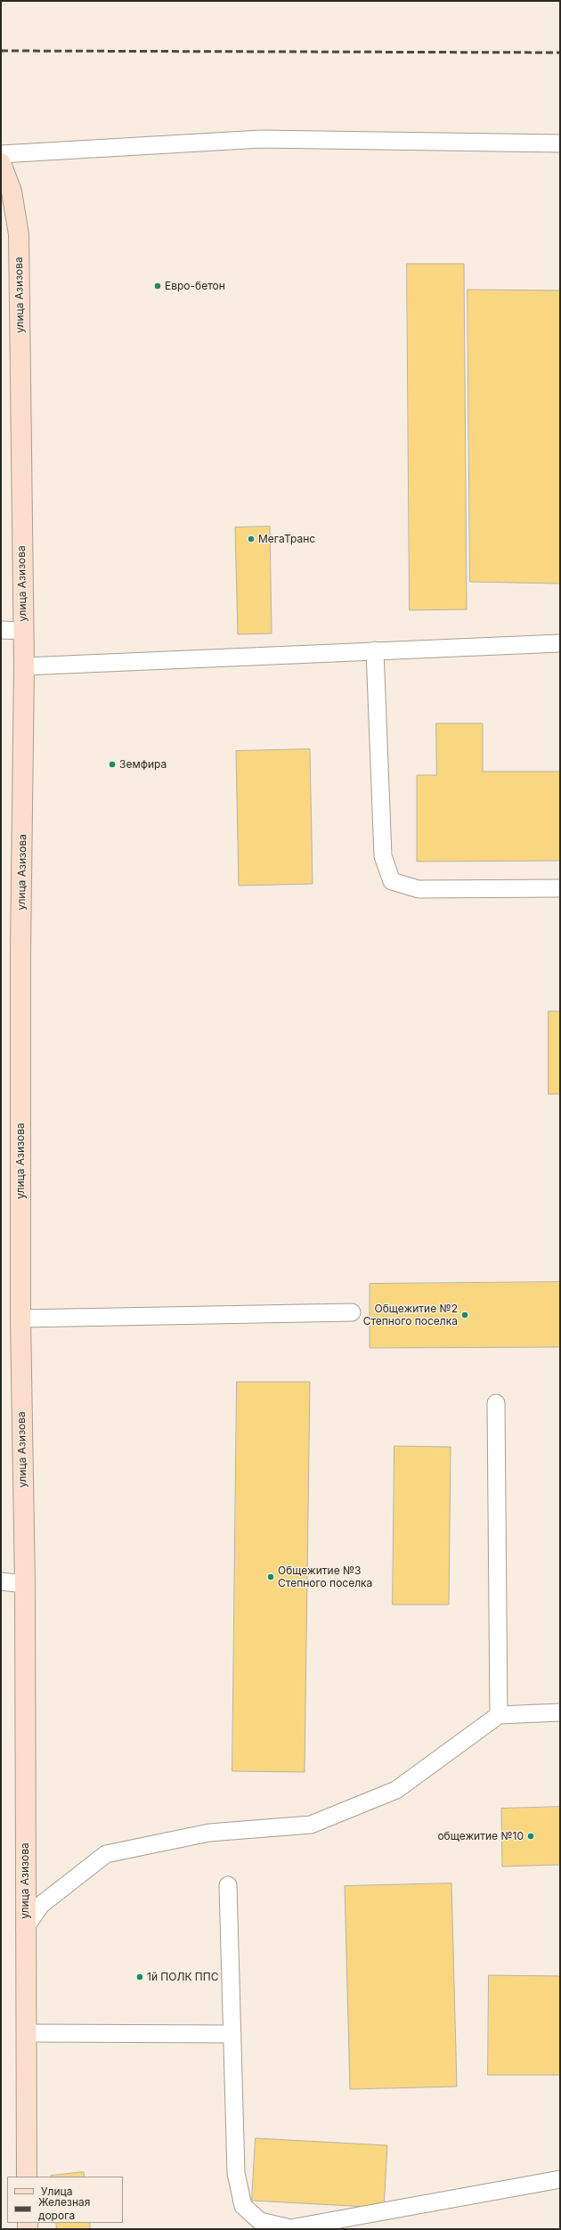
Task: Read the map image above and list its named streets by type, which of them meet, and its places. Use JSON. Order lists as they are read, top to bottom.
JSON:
{
  "streets": {
    "main road": ["улица Азизова"]
  },
  "places": [
    "Евро-бетон",
    "МегаТранс",
    "Земфира",
    "Общежитие №2 Степного поселка",
    "Общежитие №3 Степного поселка",
    "общежитие №10",
    "1й ПОЛК ППС"
  ],
  "legend": ["Улица", "Железная дорога"]
}
